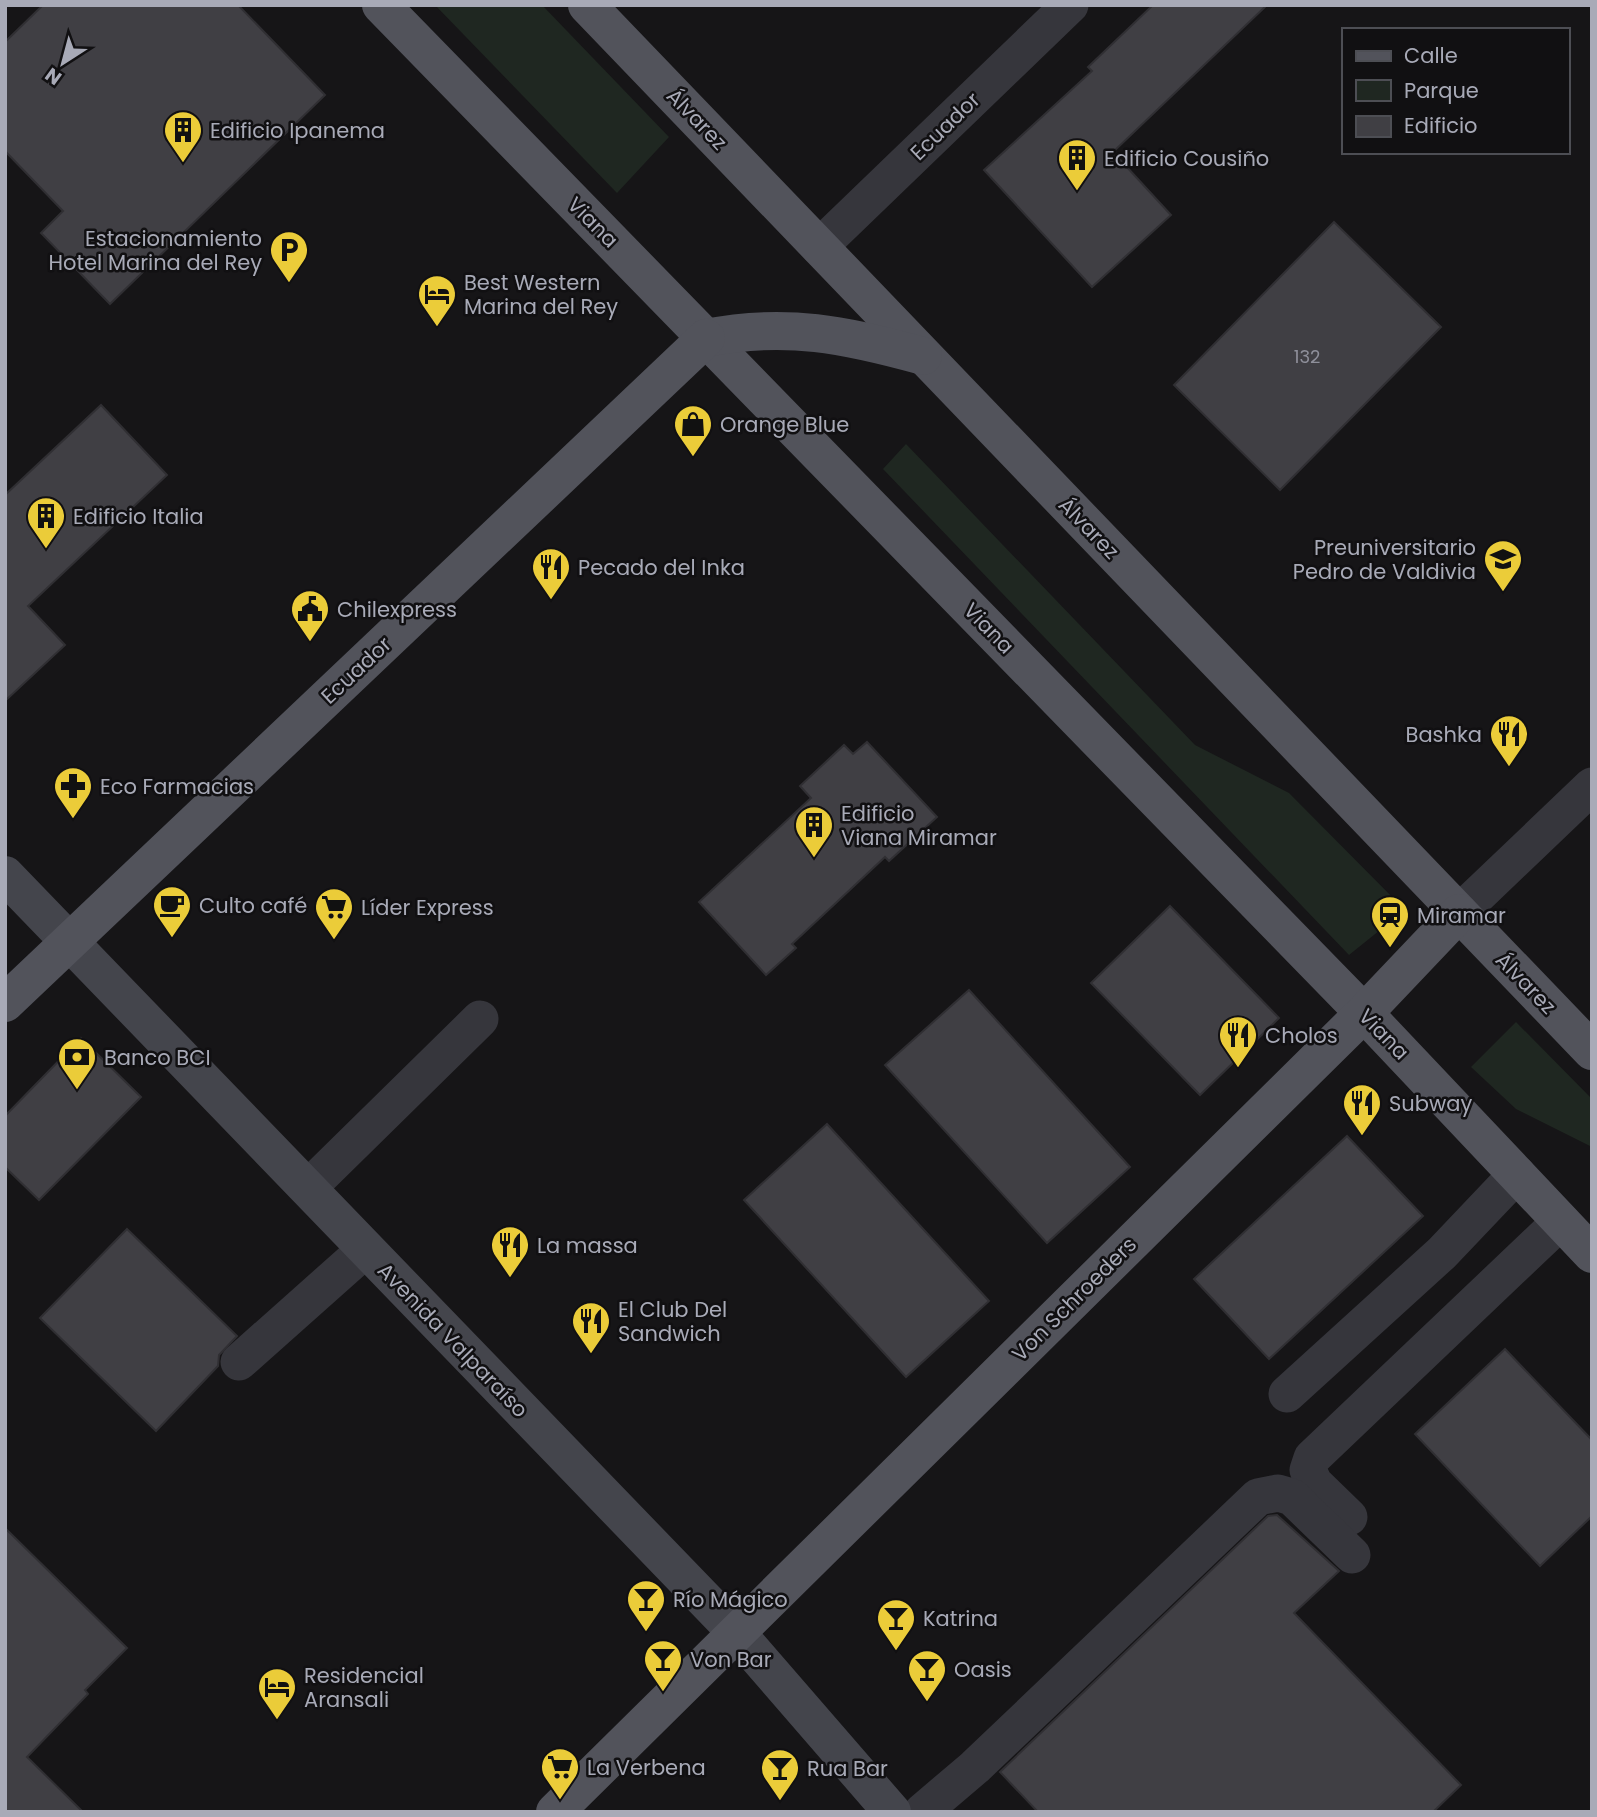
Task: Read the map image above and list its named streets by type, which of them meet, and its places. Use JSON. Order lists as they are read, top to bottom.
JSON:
{
  "streets": {
    "main road": [
      "Álvarez",
      "Ecuador",
      "Viana",
      "Von Schroeders"
    ],
    "street": ["Avenida Valparaíso"]
  },
  "crossings": [
    ["Álvarez", "Ecuador"],
    ["Álvarez", "Von Schroeders"],
    ["Ecuador", "Viana"],
    ["Ecuador", "Avenida Valparaíso"],
    ["Viana", "Von Schroeders"],
    ["Von Schroeders", "Avenida Valparaíso"]
  ],
  "places": {
    "building": [
      "Edificio Ipanema",
      "Edificio Cousiño",
      "Edificio Italia",
      "Edificio Viana Miramar"
    ],
    "parking": ["Estacionamiento Hotel Marina del Rey"],
    "hotel": ["Best Western Marina del Rey", "Residencial Aransali"],
    "shop": ["Orange Blue"],
    "school or university": ["Preuniversitario Pedro de Valdivia"],
    "restaurant": [
      "Pecado del Inka",
      "Bashka",
      "Cholos",
      "Subway",
      "La massa",
      "El Club Del Sandwich"
    ],
    "public building": ["Chilexpress"],
    "pharmacy": ["Eco Farmacias"],
    "cafe": ["Culto café"],
    "supermarket": ["Líder Express", "La Verbena"],
    "station": ["Miramar"],
    "bank": ["Banco BCI"],
    "bar": [
      "Río Mágico",
      "Katrina",
      "Von Bar",
      "Oasis",
      "Rua Bar"
    ]
  },
  "house_numbers": ["132"],
  "legend": ["Calle", "Parque", "Edificio"],
  "north": "bottom left"
}
